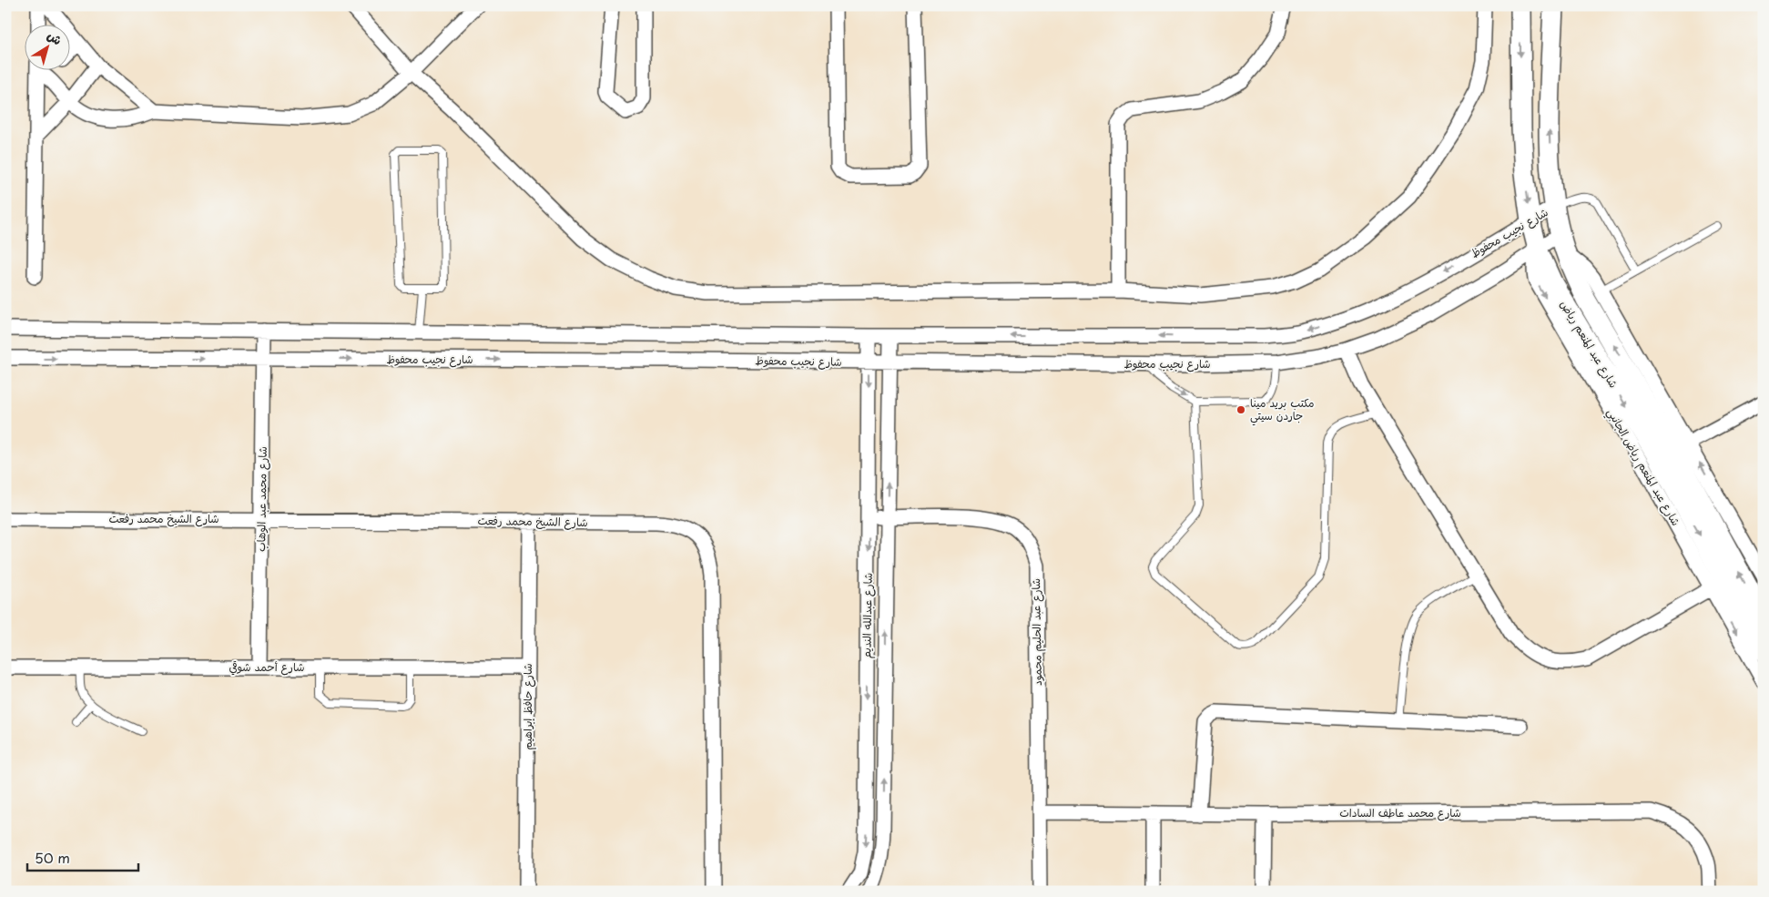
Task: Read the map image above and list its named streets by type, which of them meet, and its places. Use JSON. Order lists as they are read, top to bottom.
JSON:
{
  "streets": {
    "street": [
      "شارع نجيب محفوظ",
      "شارع عبد المنعم رياض",
      "شارع عبد المنعم رياض الجانبي",
      "شارع محمد عبد الوهاب",
      "شارع الشيخ محمد رفعت",
      "شارع عبدالله النديم",
      "شارع عبد الحليم محمود",
      "شارع أحمد شوقي",
      "شارع حافظ إبراهيم",
      "شارع محمد عاطف السادات"
    ]
  },
  "crossings": [
    ["شارع نجيب محفوظ", "شارع عبد المنعم رياض"],
    ["شارع نجيب محفوظ", "شارع عبد المنعم رياض الجانبي"],
    ["شارع نجيب محفوظ", "شارع محمد عبد الوهاب"],
    ["شارع نجيب محفوظ", "شارع عبدالله النديم"],
    ["شارع عبد المنعم رياض", "شارع عبد المنعم رياض الجانبي"],
    ["شارع محمد عبد الوهاب", "شارع الشيخ محمد رفعت"],
    ["شارع محمد عبد الوهاب", "شارع أحمد شوقي"],
    ["شارع الشيخ محمد رفعت", "شارع حافظ إبراهيم"],
    ["شارع عبدالله النديم", "شارع عبد الحليم محمود"],
    ["شارع عبد الحليم محمود", "شارع محمد عاطف السادات"],
    ["شارع أحمد شوقي", "شارع حافظ إبراهيم"]
  ],
  "places": ["مكتب بريد مينا جاردن سيتي"],
  "scale_bar": "50 m",
  "north": "top right"
}
